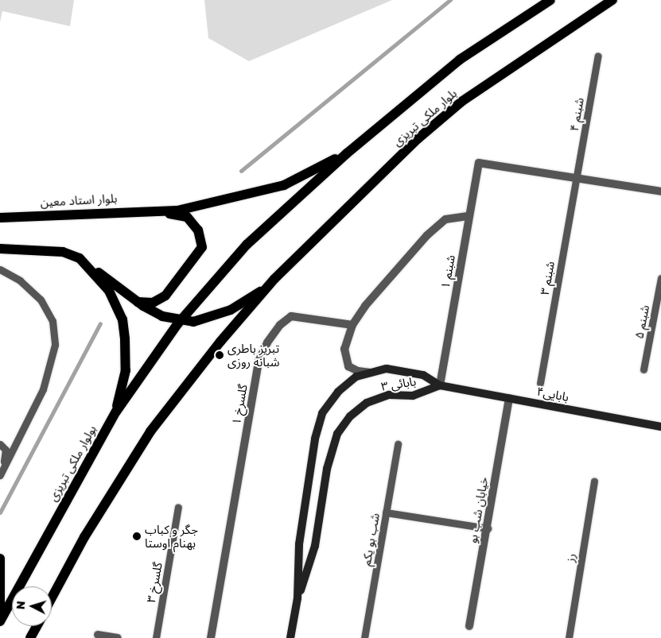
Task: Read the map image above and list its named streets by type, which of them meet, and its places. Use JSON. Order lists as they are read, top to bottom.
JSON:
{
  "streets": {
    "main road": [
      "بلوار ملکى تبریزى",
      "بلوار استاد معین",
      "بابائی ۳",
      "بابایی۴",
      "بولوار ملکی تبریزی"
    ],
    "street": ["شبنم ۱", "گلسرخ ۱", "خیابان شب بو"],
    "lane": [
      "شبنم ۴",
      "شبنم ۳",
      "شبنم ۵",
      "شب بو یکم",
      "رز",
      "گلسرخ ۳"
    ]
  },
  "crossings": [
    ["شبنم ۴", "شبنم ۱"],
    ["شبنم ۴", "شبنم ۳"],
    ["بلوار ملکى تبریزى", "بلوار استاد معین"],
    ["بلوار ملکى تبریزى", "بولوار ملکی تبریزی"],
    ["شبنم ۱", "شبنم ۳"],
    ["شبنم ۱", "بابائی ۳"],
    ["شبنم ۱", "بابایی۴"],
    ["بابائی ۳", "بابایی۴"],
    ["بابایی۴", "خیابان شب بو"]
  ],
  "places": ["تبریز باطری شبانه روزی", "جگر و کباب بهنام اوستا"],
  "north": "left"
}
